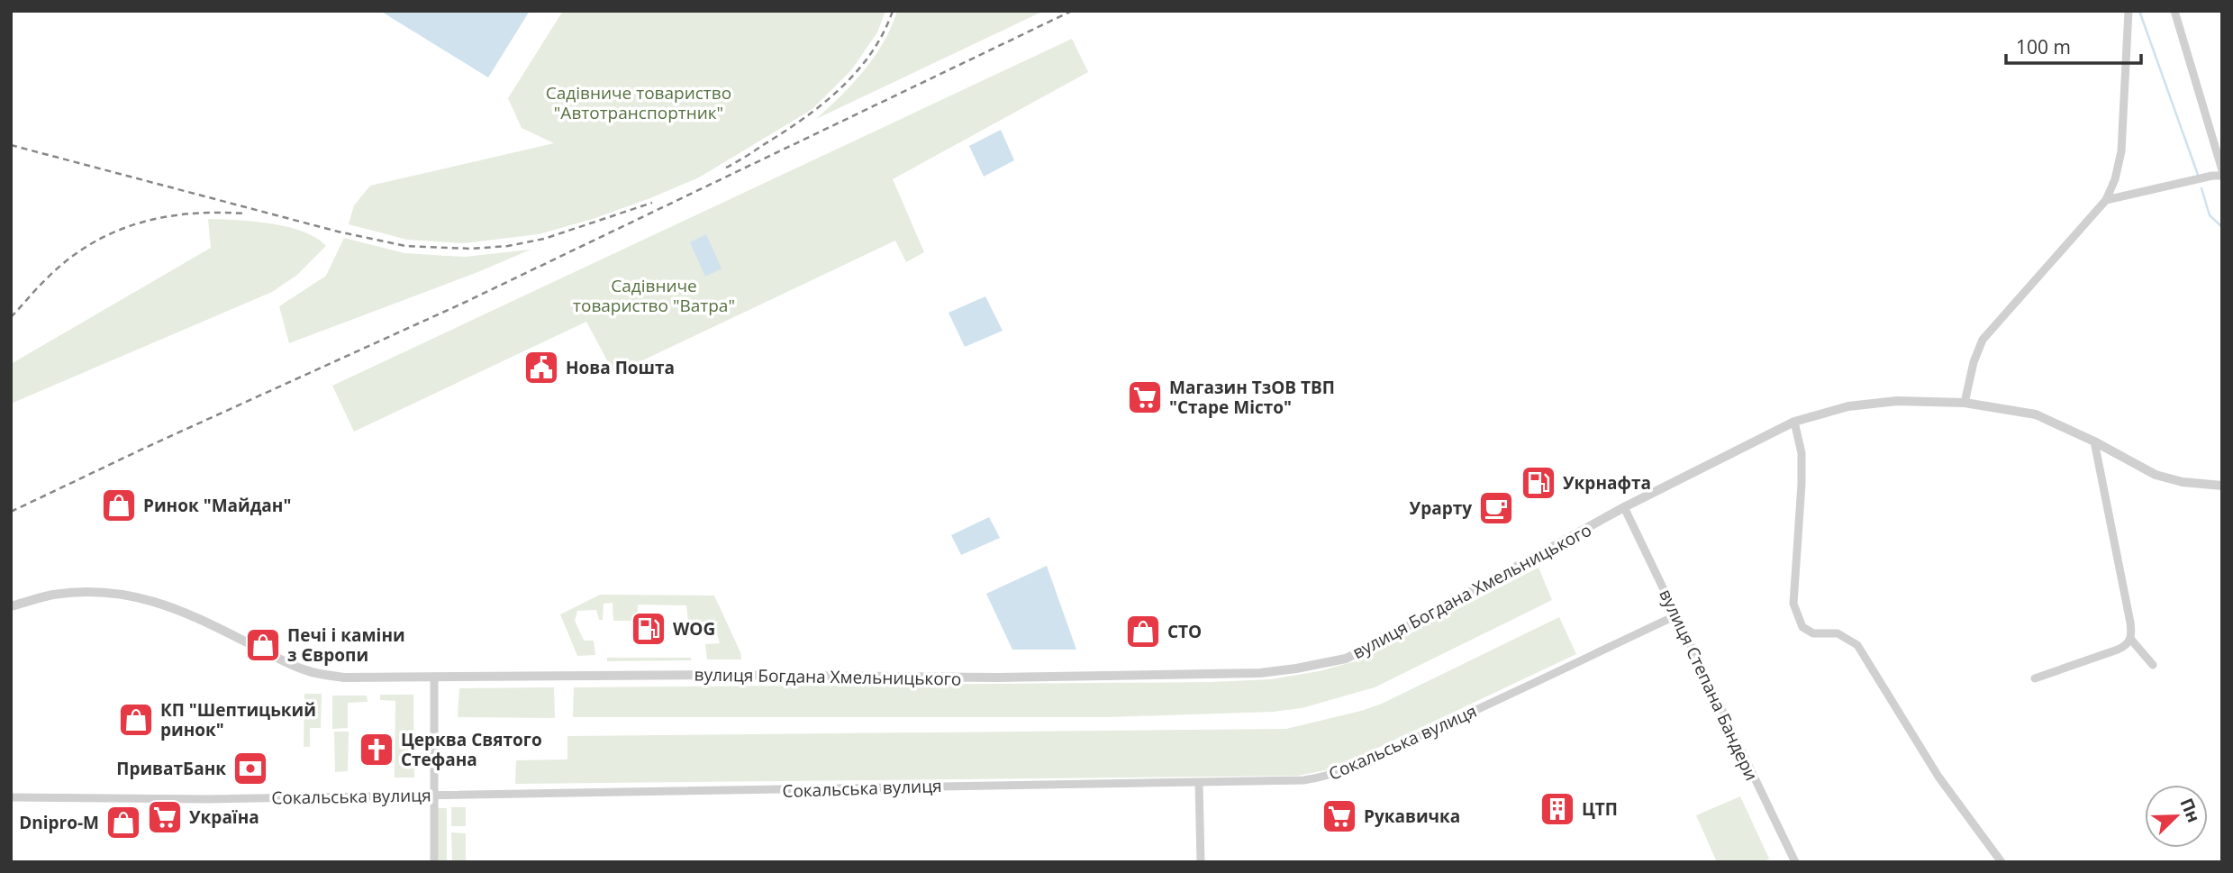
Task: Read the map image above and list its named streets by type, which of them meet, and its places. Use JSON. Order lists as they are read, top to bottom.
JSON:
{
  "streets": {
    "street": ["вулиця Богдана Хмельницького", "вулиця Степана Бандери", "Сокальська вулиця"]
  },
  "crossings": [
    ["вулиця Богдана Хмельницького", "вулиця Степана Бандери"],
    ["вулиця Степана Бандери", "Сокальська вулиця"]
  ],
  "parks": ["Садівниче товариство \"Автотранспортник\"", "Садівниче товариство \"Ватра\""],
  "places": {
    "public building": ["Нова Пошта"],
    "supermarket": ["Магазин ТзОВ ТВП \"Старе Місто\"", "Рукавичка", "Україна"],
    "fuel station": ["Укрнафта", "WOG"],
    "shop": [
      "Ринок \"Майдан\"",
      "СТО",
      "Печі і каміни з Європи",
      "КП \"Шептицький ринок\"",
      "Dnipro-M"
    ],
    "cafe": ["Урарту"],
    "church": ["Церква Святого Стефана"],
    "bank": ["ПриватБанк"],
    "building": ["ЦТП"]
  },
  "scale_bar": "100 m",
  "north": "top right"
}
